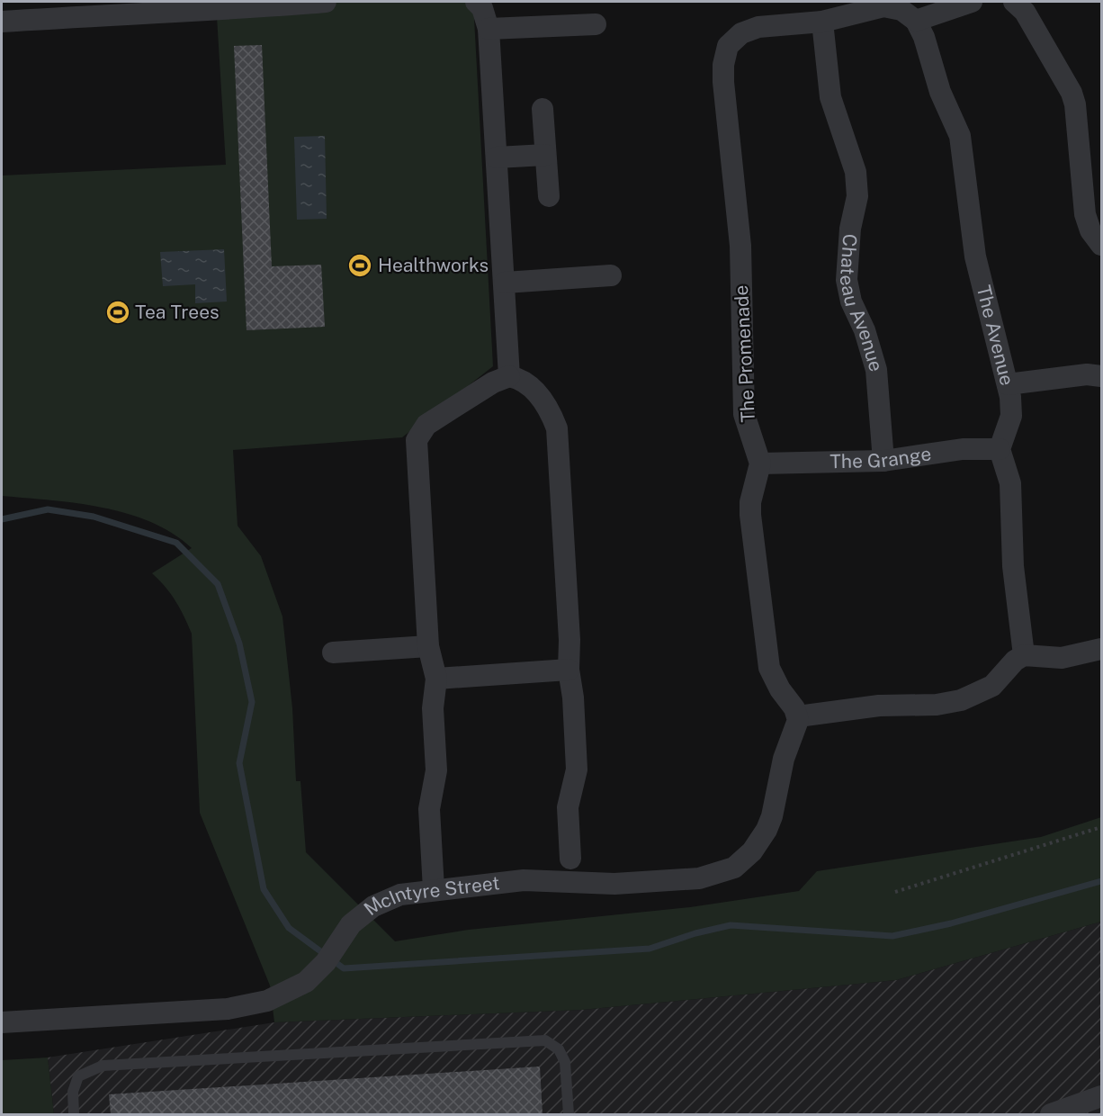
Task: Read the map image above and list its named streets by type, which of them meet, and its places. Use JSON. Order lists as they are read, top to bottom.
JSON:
{
  "streets": {
    "street": [
      "Chateau Avenue",
      "The Avenue",
      "The Promenade",
      "The Grange",
      "McIntyre Street"
    ]
  },
  "crossings": [
    ["Chateau Avenue", "The Promenade"],
    ["Chateau Avenue", "The Grange"],
    ["The Avenue", "The Promenade"],
    ["The Avenue", "The Grange"],
    ["The Promenade", "The Grange"]
  ],
  "places": {
    "sports": ["Healthworks", "Tea Trees"]
  }
}
